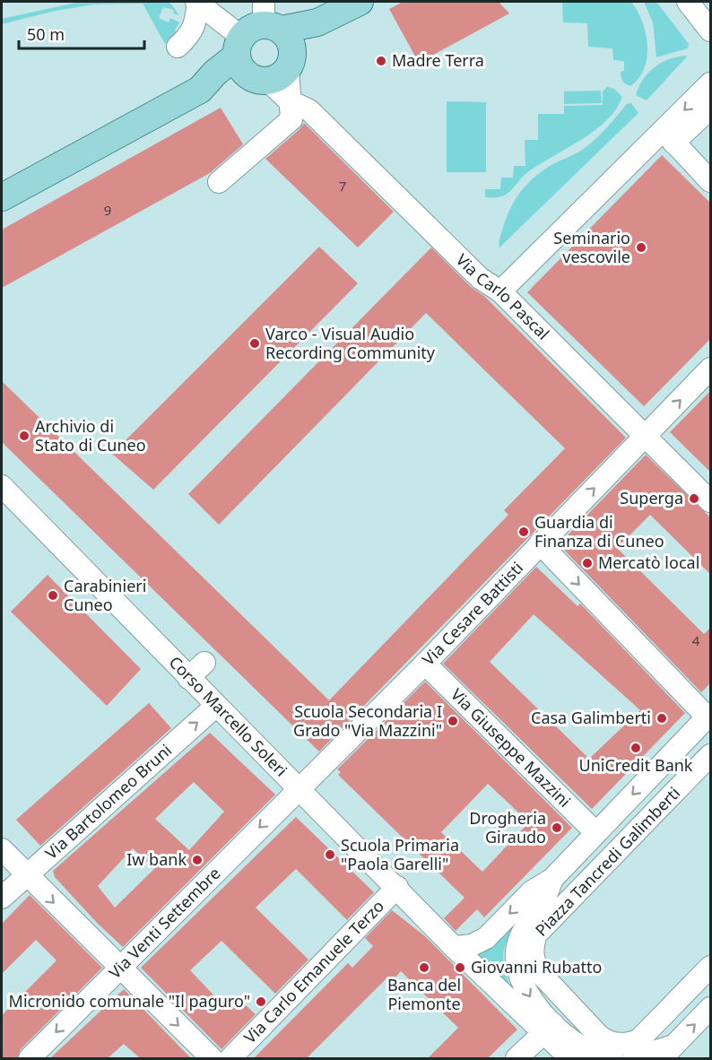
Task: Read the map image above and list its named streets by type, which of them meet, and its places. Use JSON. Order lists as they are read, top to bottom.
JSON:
{
  "streets": {
    "street": [
      "Via Carlo Pascal",
      "Via Cesare Battisti",
      "Corso Marcello Soleri",
      "Via Giuseppe Mazzini",
      "Via Bartolomeo Bruni",
      "Piazza Tancredi Galimberti",
      "Via Venti Settembre",
      "Via Carlo Emanuele Terzo"
    ]
  },
  "crossings": [
    ["Via Carlo Pascal", "Via Cesare Battisti"],
    ["Via Cesare Battisti", "Corso Marcello Soleri"],
    ["Via Cesare Battisti", "Via Giuseppe Mazzini"],
    ["Via Cesare Battisti", "Via Venti Settembre"],
    ["Corso Marcello Soleri", "Via Bartolomeo Bruni"],
    ["Corso Marcello Soleri", "Piazza Tancredi Galimberti"],
    ["Corso Marcello Soleri", "Via Venti Settembre"],
    ["Corso Marcello Soleri", "Via Carlo Emanuele Terzo"],
    ["Via Giuseppe Mazzini", "Piazza Tancredi Galimberti"]
  ],
  "one_way": ["Via Cesare Battisti", "Via Bartolomeo Bruni", "Via Venti Settembre"],
  "places": [
    "Madre Terra",
    "Seminario vescovile",
    "Varco - Visual Audio Recording Community",
    "Archivio di Stato di Cuneo",
    "Superga",
    "Guardia di Finanza di Cuneo",
    "Mercatò local",
    "Carabinieri Cuneo",
    "Casa Galimberti",
    "Scuola Secondaria I Grado \"Via Mazzini\"",
    "UniCredit Bank",
    "Drogheria Giraudo",
    "Scuola Primaria \"Paola Garelli\"",
    "Iw bank",
    "Banca del Piemonte",
    "Giovanni Rubatto",
    "Micronido comunale \"Il paguro\""
  ],
  "house_numbers": ["7", "9", "4"],
  "scale_bar": "50 m"
}
